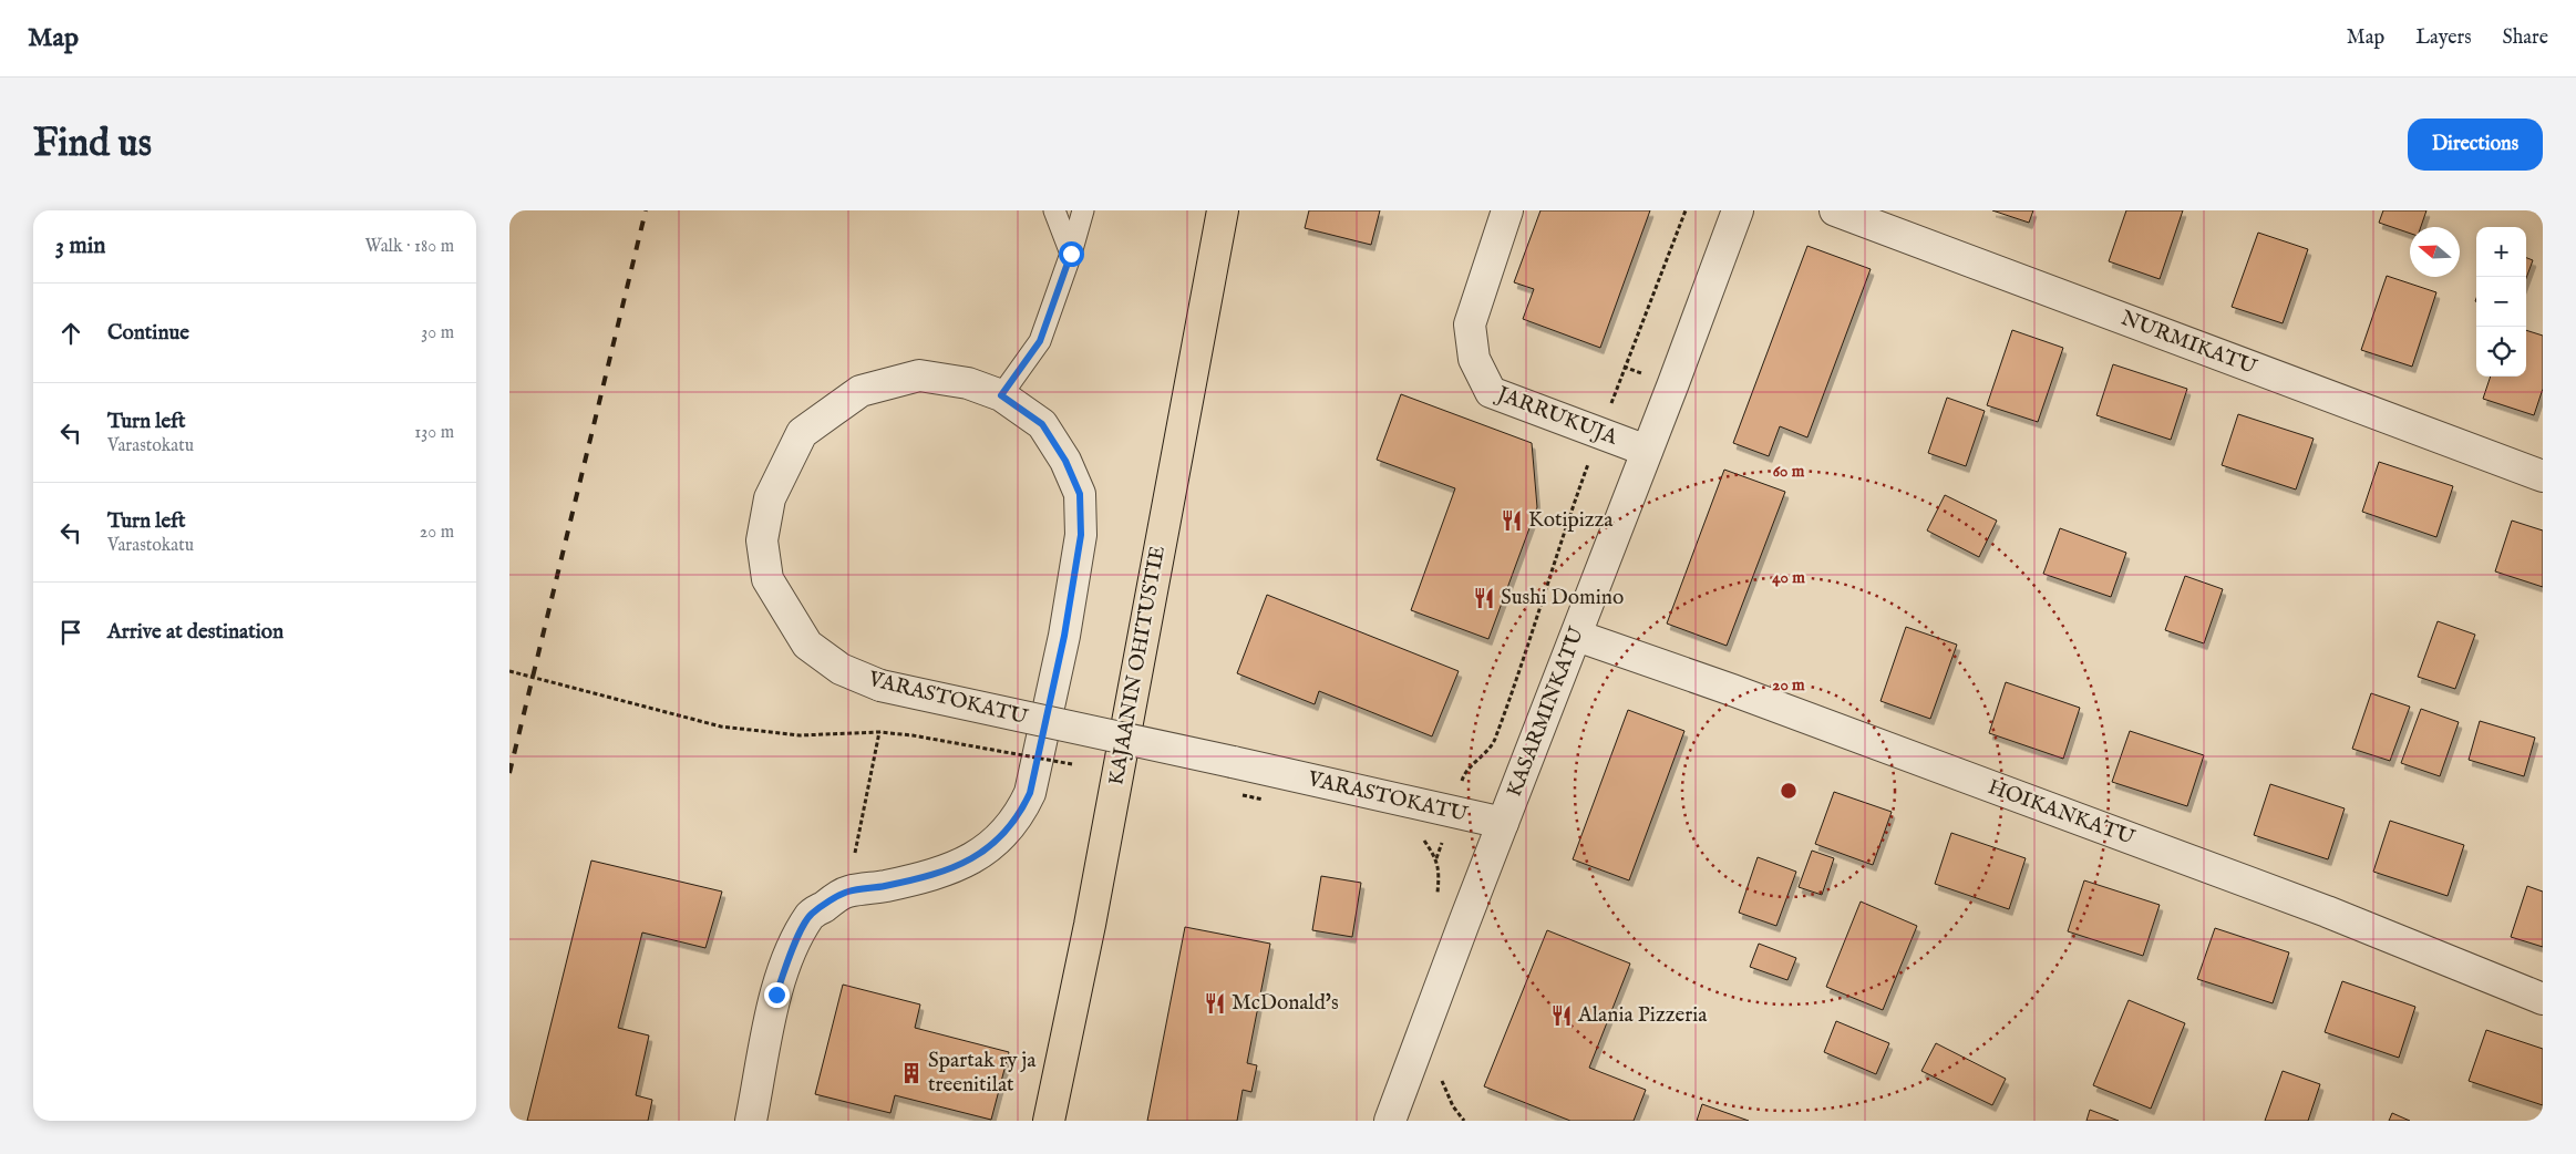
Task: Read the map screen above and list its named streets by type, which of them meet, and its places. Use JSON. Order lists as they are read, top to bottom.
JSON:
{
  "streets": {
    "highway": ["KAJAANIN OHITUSTIE"],
    "street": [
      "NURMIKATU",
      "JARRUKUJA",
      "VARASTOKATU",
      "KASARMINKATU",
      "HOIKANKATU"
    ]
  },
  "crossings": [
    ["JARRUKUJA", "KASARMINKATU"],
    ["VARASTOKATU", "KASARMINKATU"],
    ["KASARMINKATU", "HOIKANKATU"]
  ],
  "places": {
    "restaurant": [
      "Kotipizza",
      "Sushi Domino",
      "McDonald's",
      "Alania Pizzeria"
    ],
    "building": ["Spartak ry ja treenitilat"]
  },
  "north": "left",
  "page": {
    "header": "Map",
    "nav": ["Map", "Layers", "Share"],
    "buttons": "Directions",
    "title": "Find us",
    "heading": ["3 min", "Walk · 180 m"],
    "map_buttons": ["+", "−"],
    "list": [
      ["Continue", "30 m"],
      ["Turn left", "Varastokatu", "130 m"],
      ["Turn left", "Varastokatu", "20 m"],
      "Arrive at destination"
    ]
  },
  "rings": ["60 m", "40 m", "20 m"]
}
